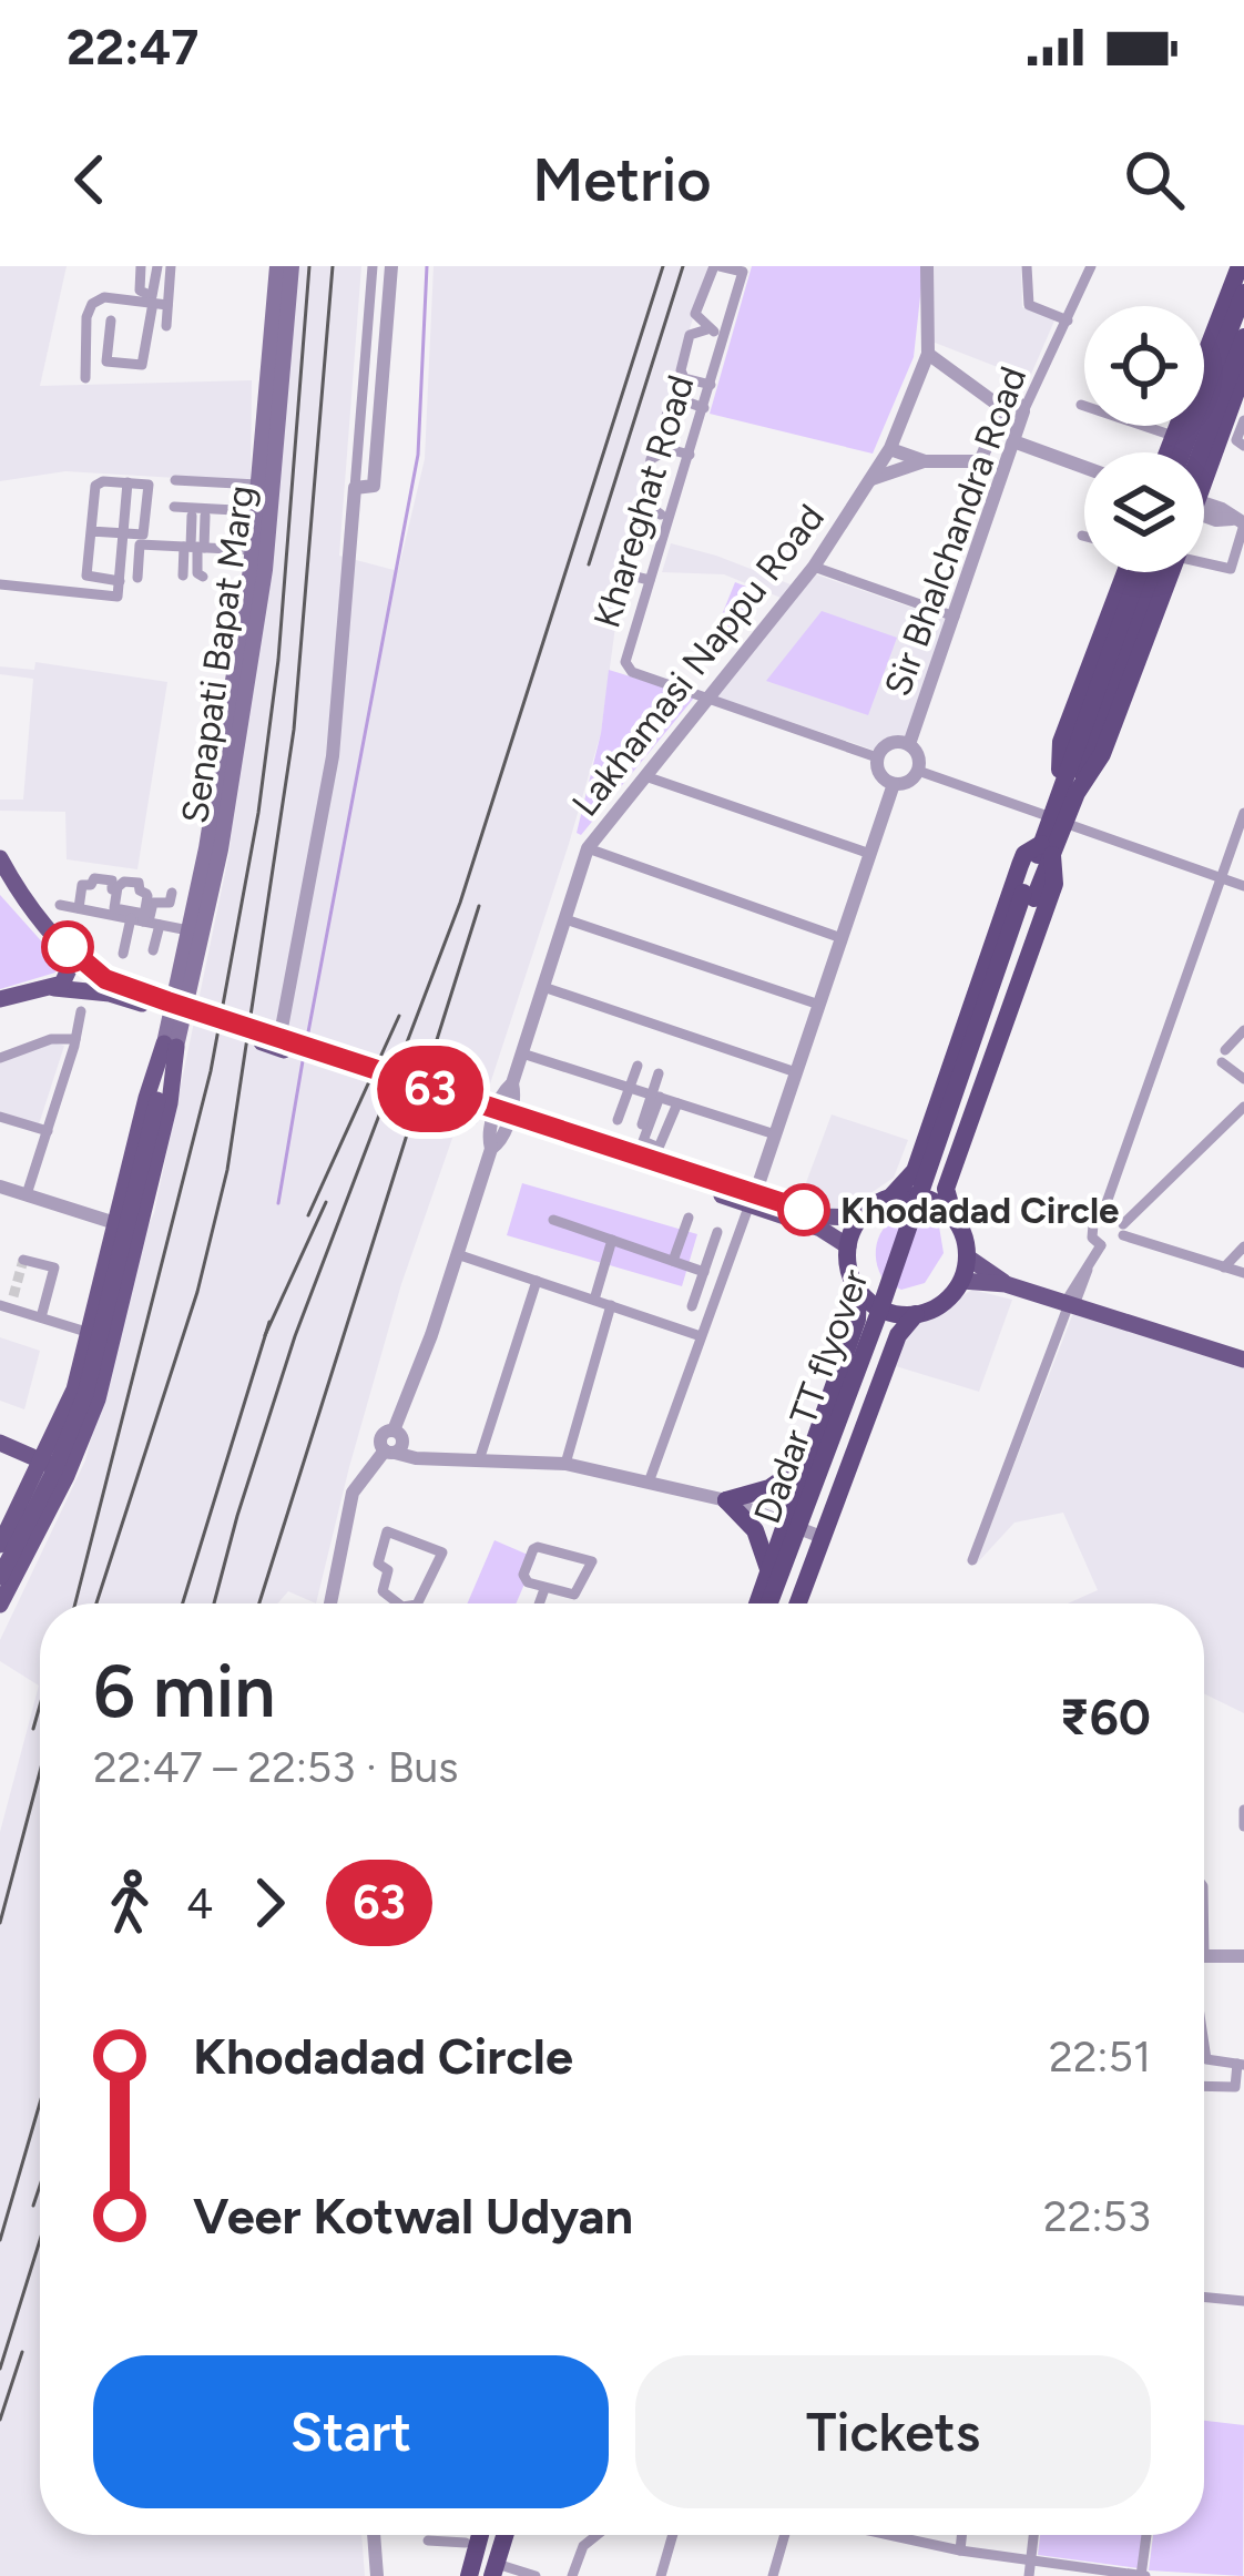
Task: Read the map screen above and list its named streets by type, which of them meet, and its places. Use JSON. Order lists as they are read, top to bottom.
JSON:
{
  "streets": {
    "highway": ["Dadar TT flyover"],
    "main road": ["Senapati Bapat Marg"],
    "street": ["Khareghat Road", "Sir Bhalchandra Road", "Lakhamasi Nappu Road"]
  },
  "crossings": [
    ["Khareghat Road", "Sir Bhalchandra Road"],
    ["Khareghat Road", "Lakhamasi Nappu Road"]
  ],
  "places": ["Khodadad Circle"],
  "lines": ["bus line 63"],
  "page": {
    "status": "22:47",
    "header": "Metrio",
    "on_map": "63",
    "heading": ["6 min", "22:47 – 22:53 · Bus", "₹60"],
    "legs": ["4", "63"],
    "list": [
      {
        "name": "Khodadad Circle",
        "value": "22:51"
      },
      {
        "name": "Veer Kotwal Udyan",
        "value": "22:53"
      }
    ],
    "buttons": ["Start", "Tickets"]
  }
}
